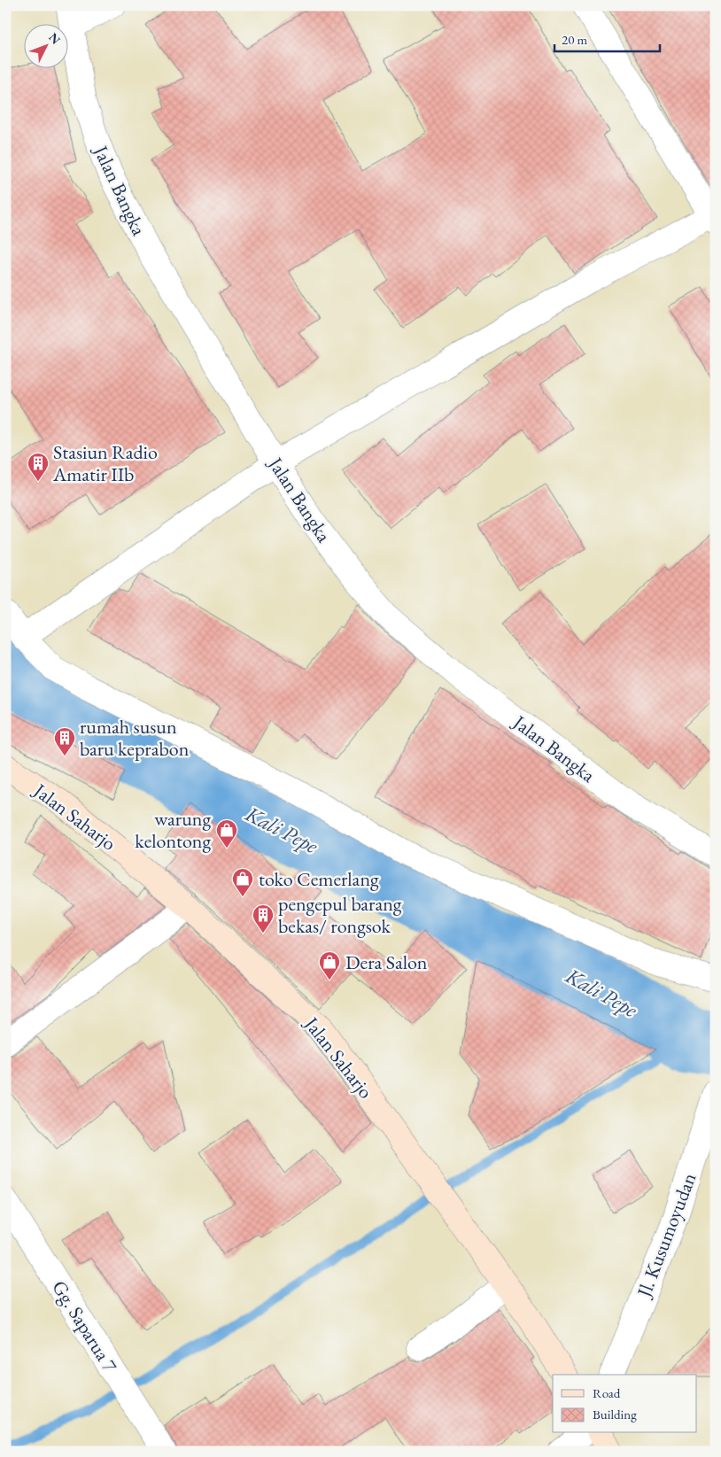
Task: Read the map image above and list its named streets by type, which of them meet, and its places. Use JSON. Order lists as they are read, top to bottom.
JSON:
{
  "streets": {
    "main road": ["Jalan Saharjo"],
    "street": ["Jalan Bangka", "Jl. Kusumoyudan", "Gg. Saparua 7"]
  },
  "water": ["Kali Pepe"],
  "places": {
    "building": ["Stasiun Radio Amatir IIb", "rumah susun baru keprabon", "pengepul barang bekas/ rongsok"],
    "shop": ["warung kelontong", "toko Cemerlang", "Dera Salon"]
  },
  "legend": ["Road", "Building"],
  "scale_bar": "20 m",
  "north": "top right"
}
